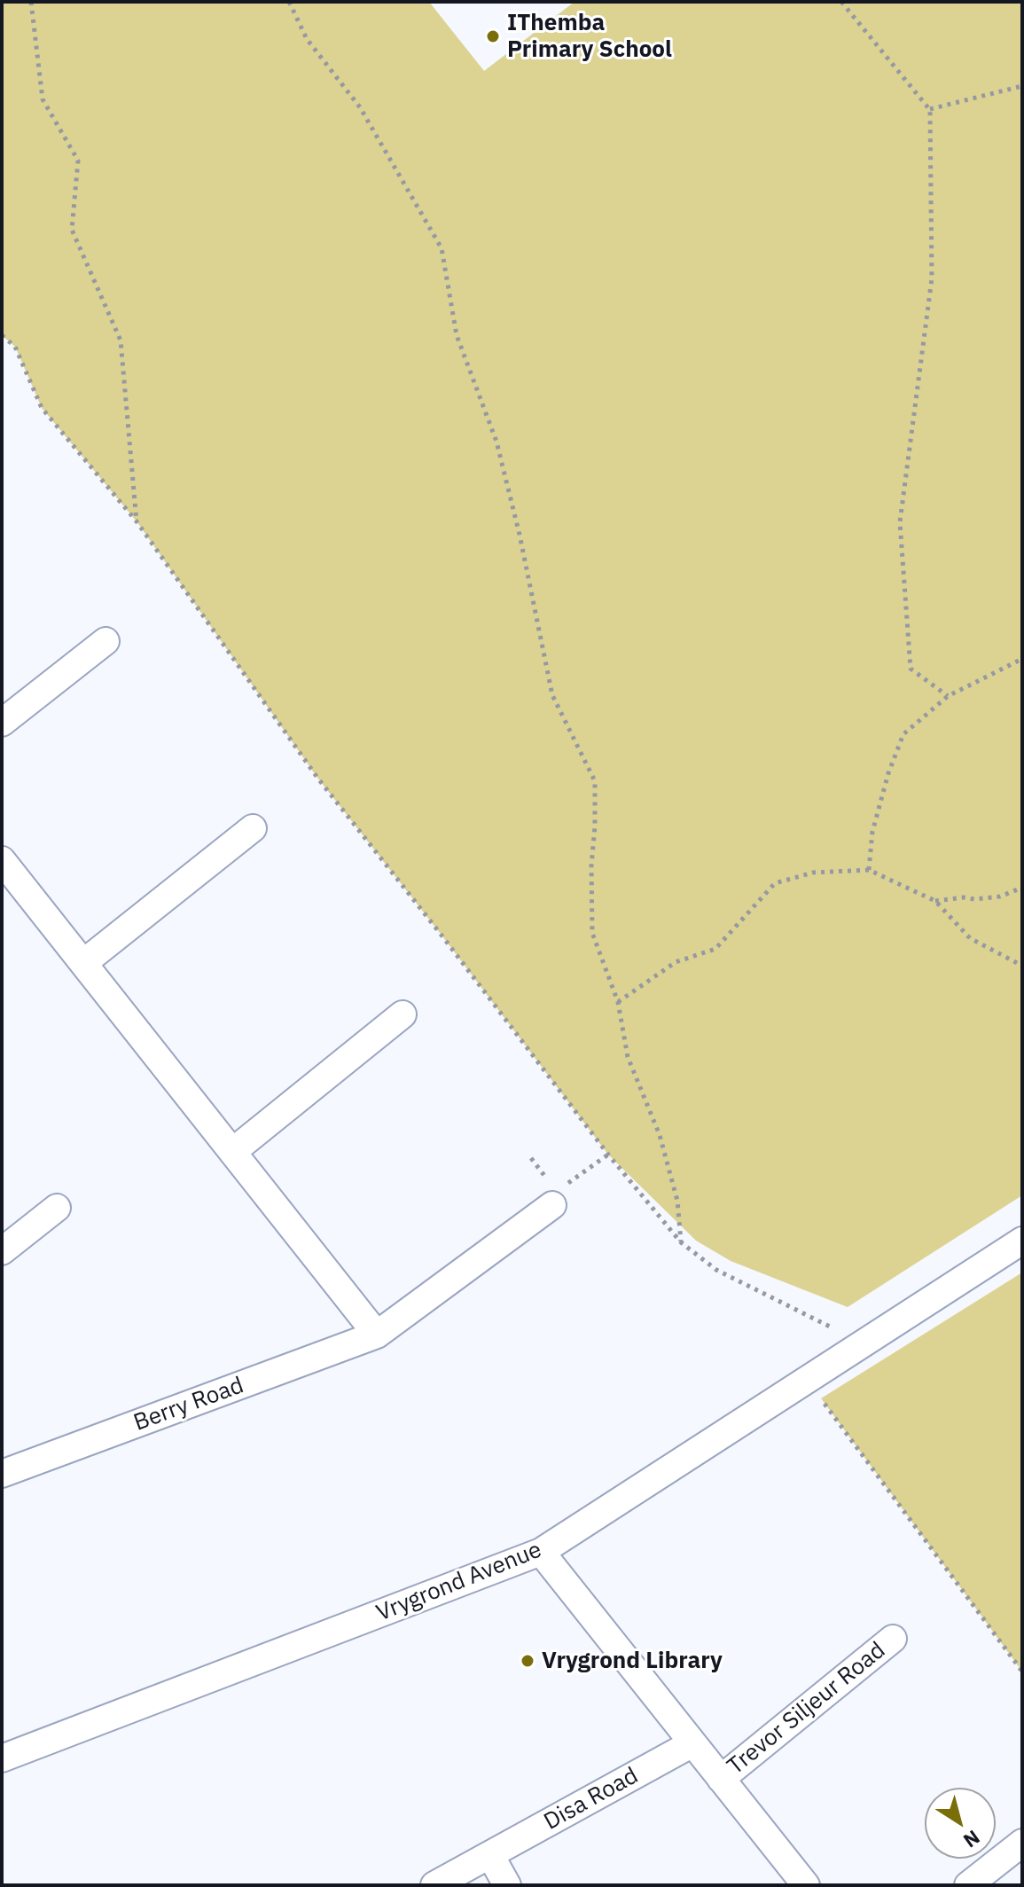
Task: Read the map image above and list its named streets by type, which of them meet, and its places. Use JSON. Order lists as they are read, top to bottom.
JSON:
{
  "streets": {
    "street": [
      "Berry Road",
      "Vrygrond Avenue",
      "Trevor Siljeur Road",
      "Disa Road"
    ]
  },
  "crossings": [
    ["Vrygrond Avenue", "Trevor Siljeur Road"],
    ["Trevor Siljeur Road", "Disa Road"]
  ],
  "places": ["IThemba Primary School", "Vrygrond Library"],
  "north": "bottom right"
}
